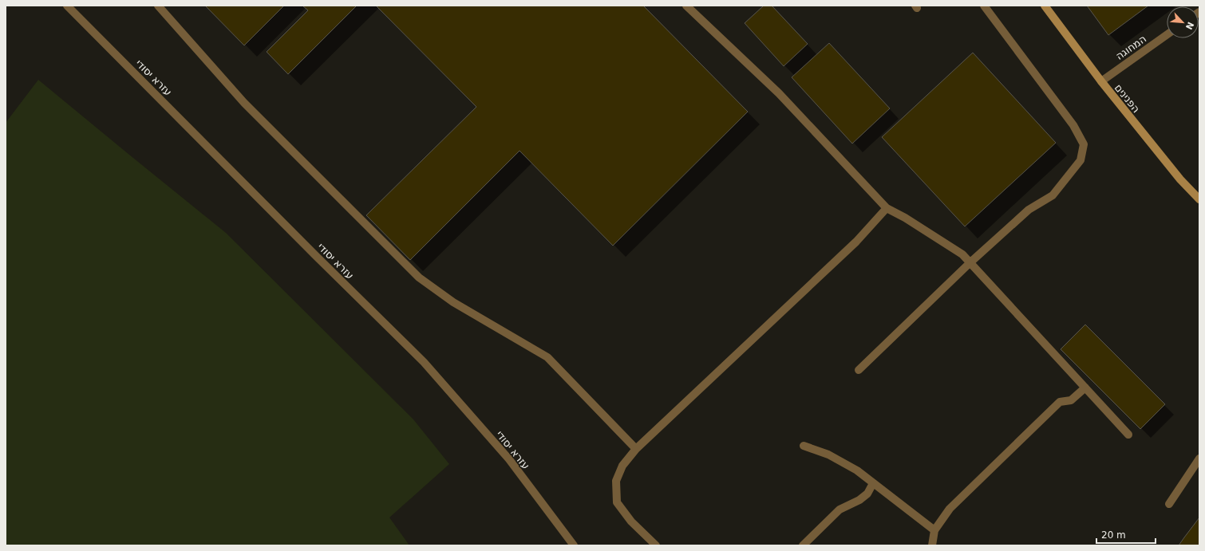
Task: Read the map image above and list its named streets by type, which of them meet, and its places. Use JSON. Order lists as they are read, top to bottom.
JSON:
{
  "streets": {
    "street": ["המחוגה", "עזרא יסודי", "הפנינים"]
  },
  "crossings": [
    ["המחוגה", "הפנינים"]
  ],
  "scale_bar": "20 m",
  "north": "bottom right"
}
